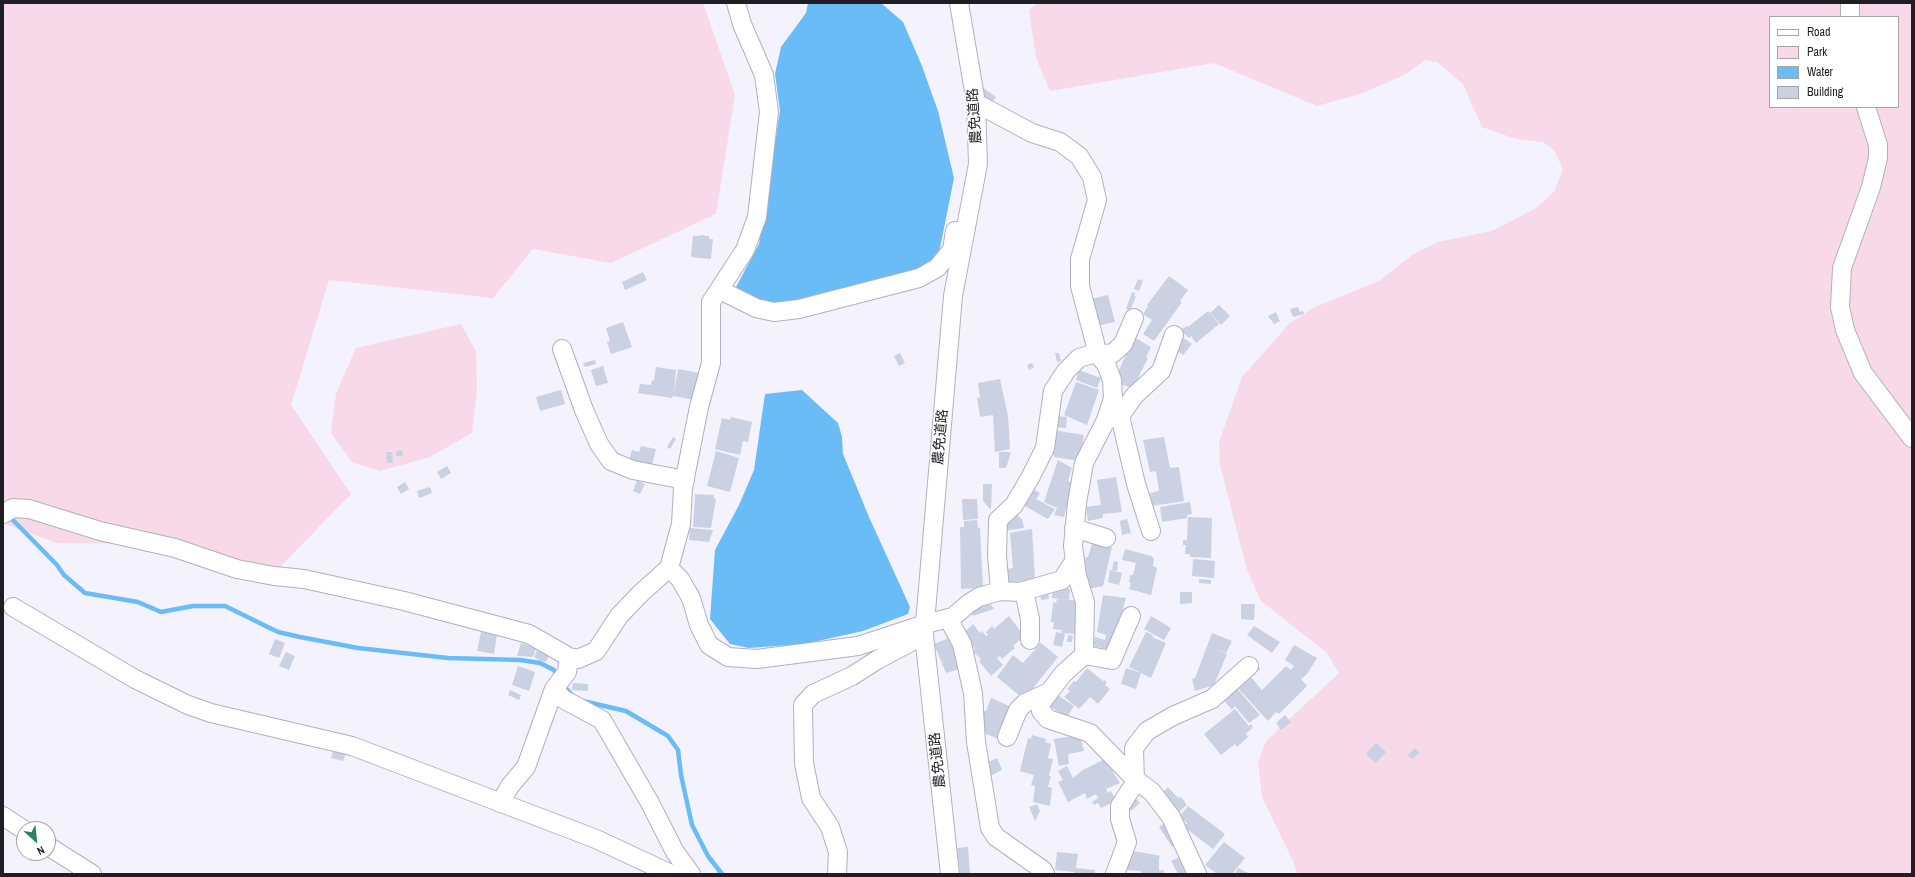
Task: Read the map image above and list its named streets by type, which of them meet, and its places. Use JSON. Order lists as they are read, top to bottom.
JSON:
{
  "streets": {
    "street": ["農免道路"]
  },
  "legend": [
    "Road",
    "Park",
    "Water",
    "Building"
  ],
  "north": "bottom right"
}
